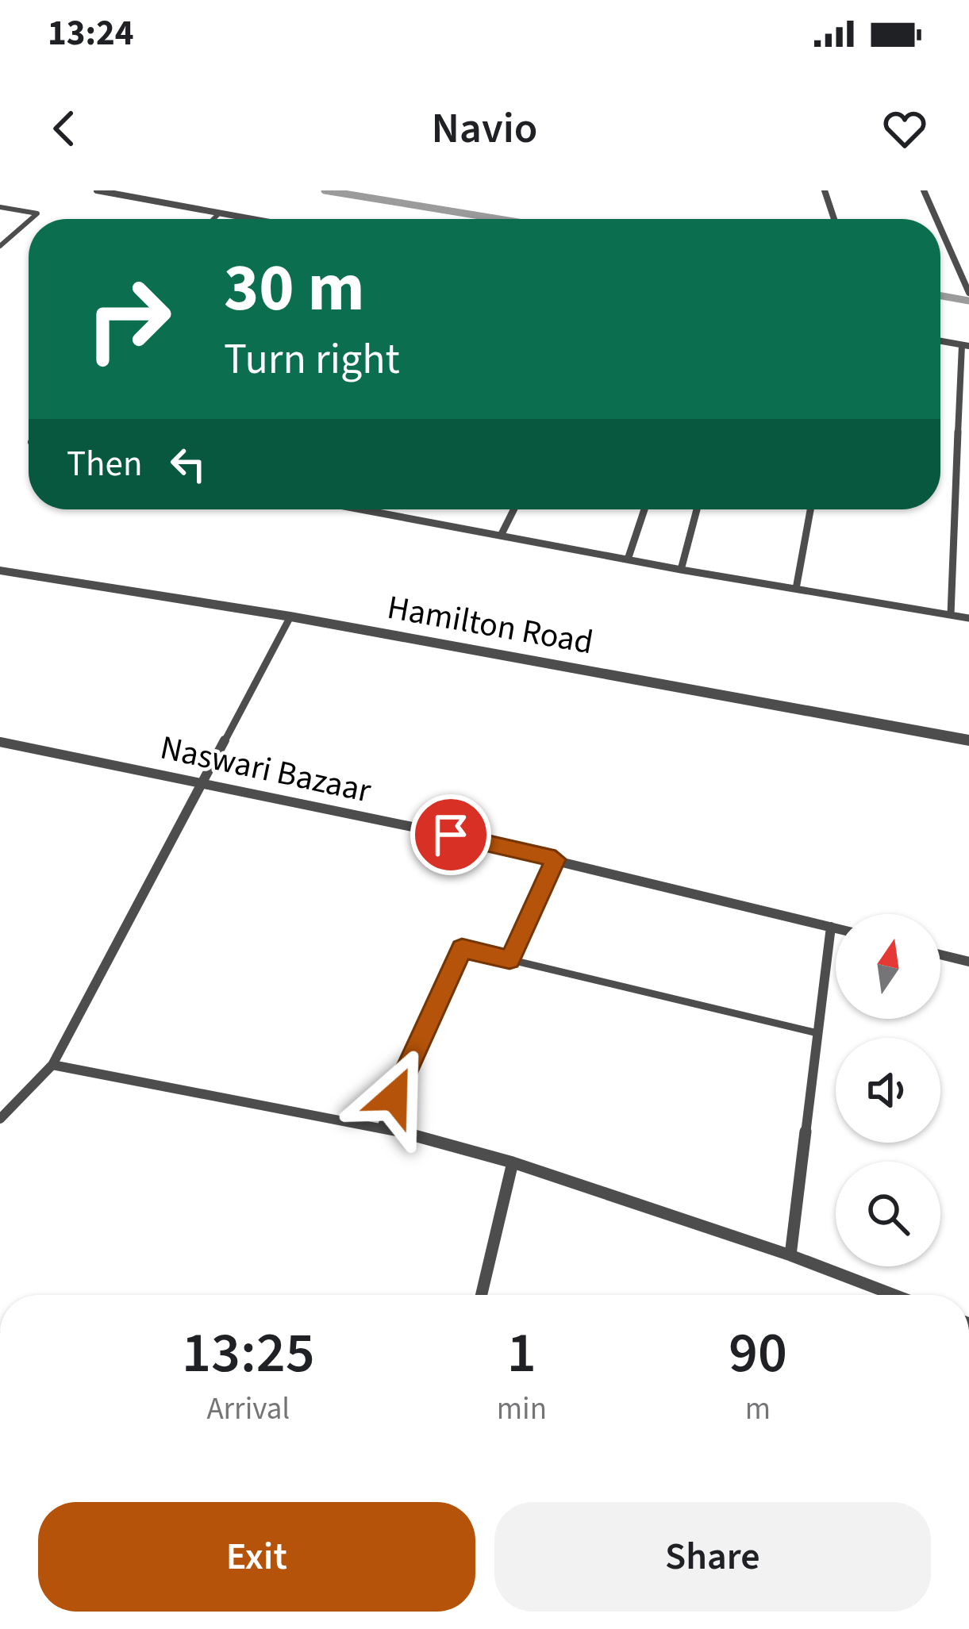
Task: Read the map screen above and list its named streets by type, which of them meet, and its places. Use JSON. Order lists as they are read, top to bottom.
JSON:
{
  "streets": {
    "street": ["Hamilton Road", "Naswari Bazaar"]
  },
  "north": "top",
  "page": {
    "status": "13:24",
    "header": "Navio",
    "turn": ["30 m", "Turn right"],
    "then": "Then",
    "eta": [
      "13:25",
      "Arrival",
      "1",
      "min",
      "90",
      "m"
    ],
    "buttons": ["Exit", "Share"]
  }
}
